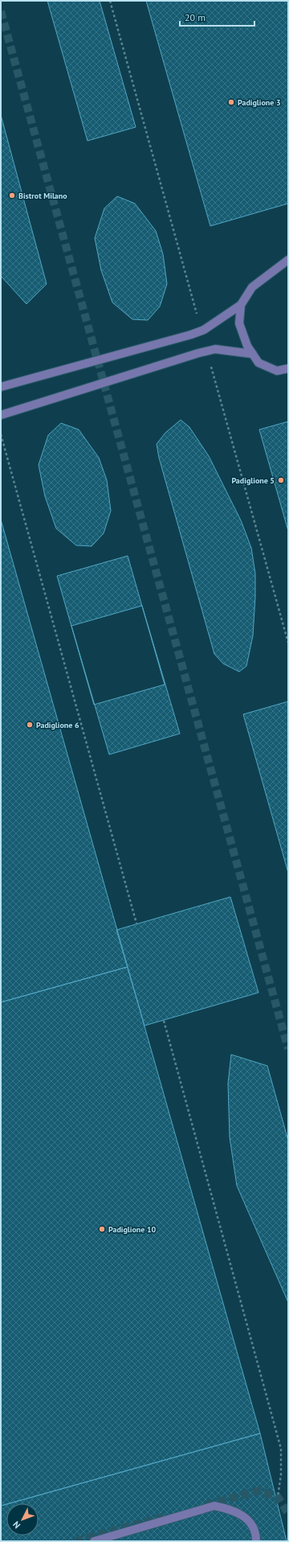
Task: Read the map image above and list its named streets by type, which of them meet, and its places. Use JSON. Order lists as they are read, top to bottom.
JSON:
{
  "places": [
    "Padiglione 3",
    "Bistrot Milano",
    "Padiglione 5",
    "Padiglione 6",
    "Padiglione 10"
  ],
  "scale_bar": "20 m",
  "north": "bottom left"
}
